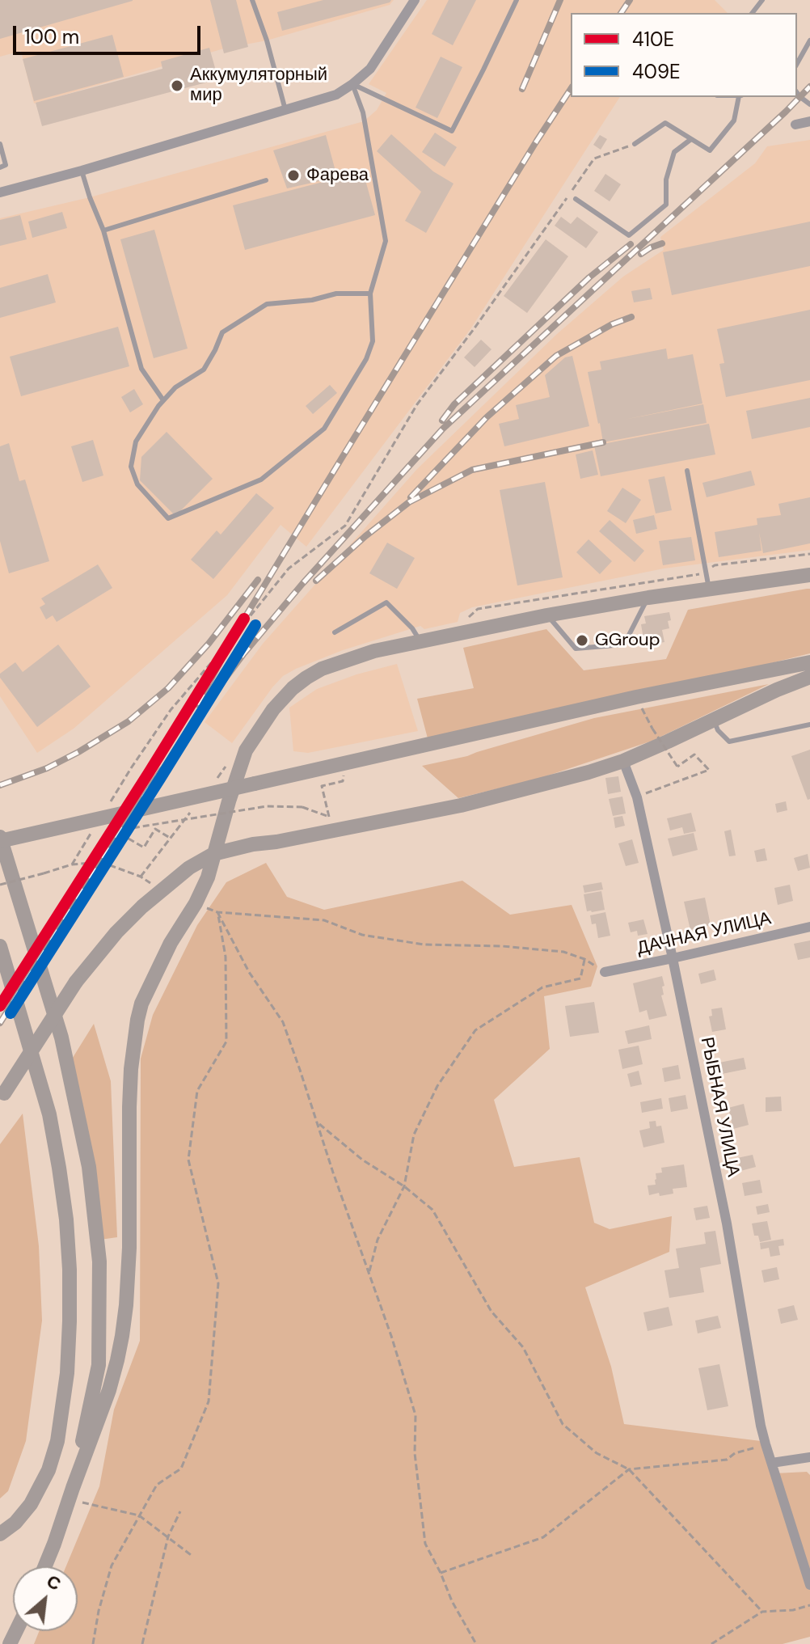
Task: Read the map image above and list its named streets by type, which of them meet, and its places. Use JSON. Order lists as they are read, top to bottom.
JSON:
{
  "streets": {
    "street": ["ДАЧНАЯ УЛИЦА", "РЫБНАЯ УЛИЦА"]
  },
  "crossings": [
    ["ДАЧНАЯ УЛИЦА", "РЫБНАЯ УЛИЦА"]
  ],
  "places": ["Аккумуляторный мир", "Фарева", "GGroup"],
  "lines": ["transit line 410E", "transit line 409E"],
  "legend": ["410E", "409E"],
  "scale_bar": "100 m",
  "north": "top right"
}
